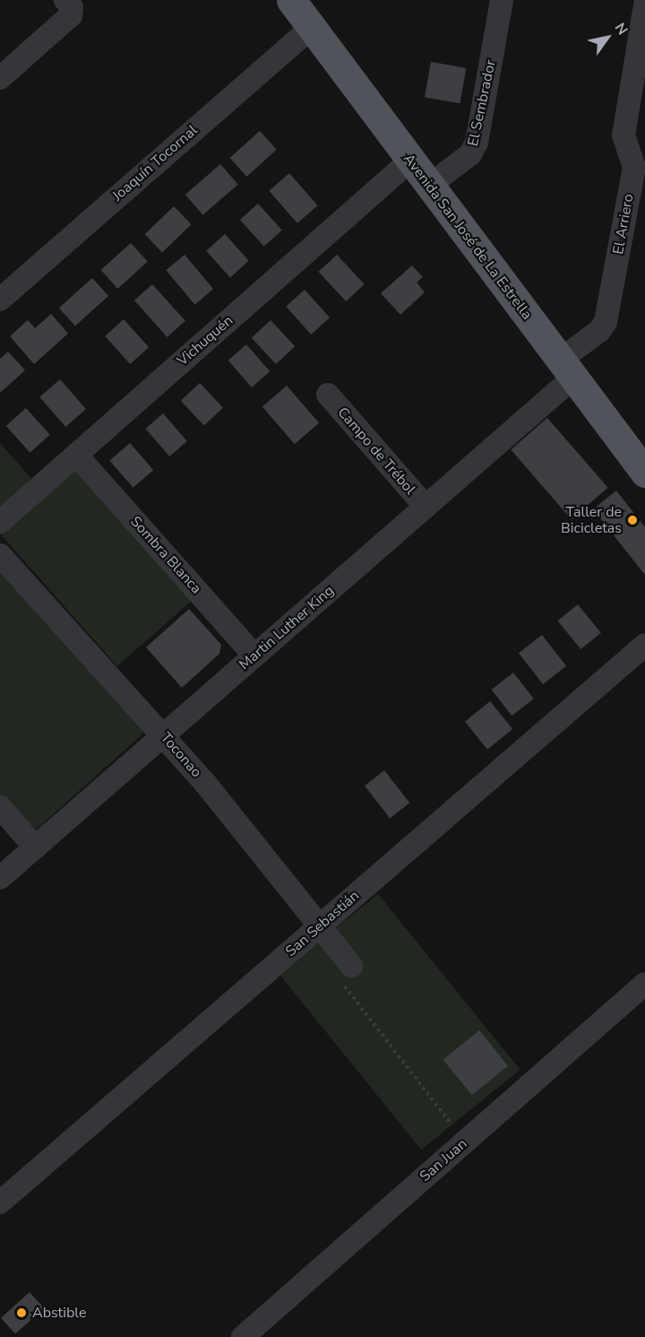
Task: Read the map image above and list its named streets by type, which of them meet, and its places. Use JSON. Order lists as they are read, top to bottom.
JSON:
{
  "streets": {
    "main road": ["Avenida San José de La Estrella"],
    "street": [
      "El Sembrador",
      "Joaquín Tocornal",
      "El Arriero",
      "Vichuquén",
      "Campo de Trébol",
      "Sombra Blanca",
      "Martin Luther King",
      "Toconao",
      "San Sebastián",
      "San Juan"
    ]
  },
  "crossings": [
    ["El Sembrador", "Avenida San José de La Estrella"],
    ["Joaquín Tocornal", "Avenida San José de La Estrella"],
    ["El Arriero", "Avenida San José de La Estrella"],
    ["El Arriero", "Martin Luther King"],
    ["Avenida San José de La Estrella", "Vichuquén"],
    ["Avenida San José de La Estrella", "Martin Luther King"],
    ["Vichuquén", "Sombra Blanca"],
    ["Campo de Trébol", "Martin Luther King"],
    ["Sombra Blanca", "Martin Luther King"],
    ["Martin Luther King", "Toconao"],
    ["Toconao", "San Sebastián"]
  ],
  "places": ["Taller de Bicicletas", "Abstible"],
  "north": "top right"
}
